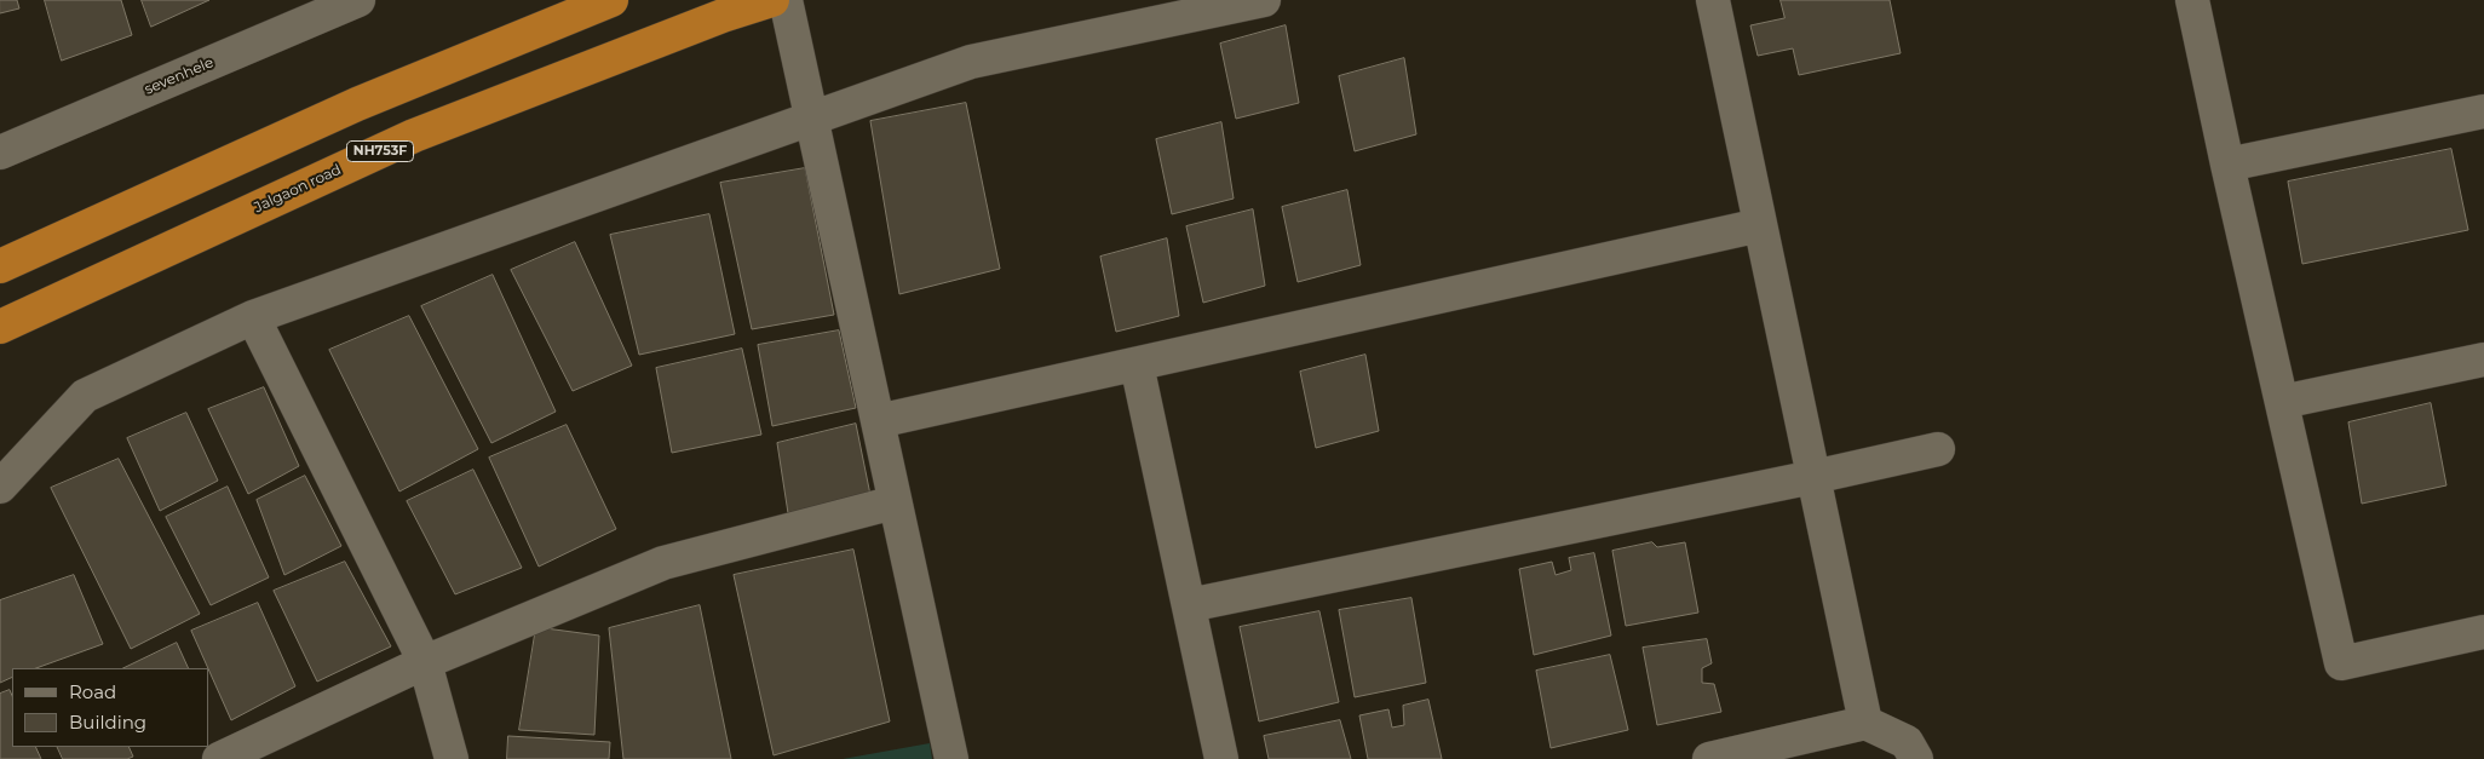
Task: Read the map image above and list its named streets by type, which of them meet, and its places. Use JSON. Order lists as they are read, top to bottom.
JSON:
{
  "streets": {
    "highway": ["NH753F", "Jalgaon road"],
    "street": ["sevenhele"]
  },
  "legend": ["Road", "Building"]
}
